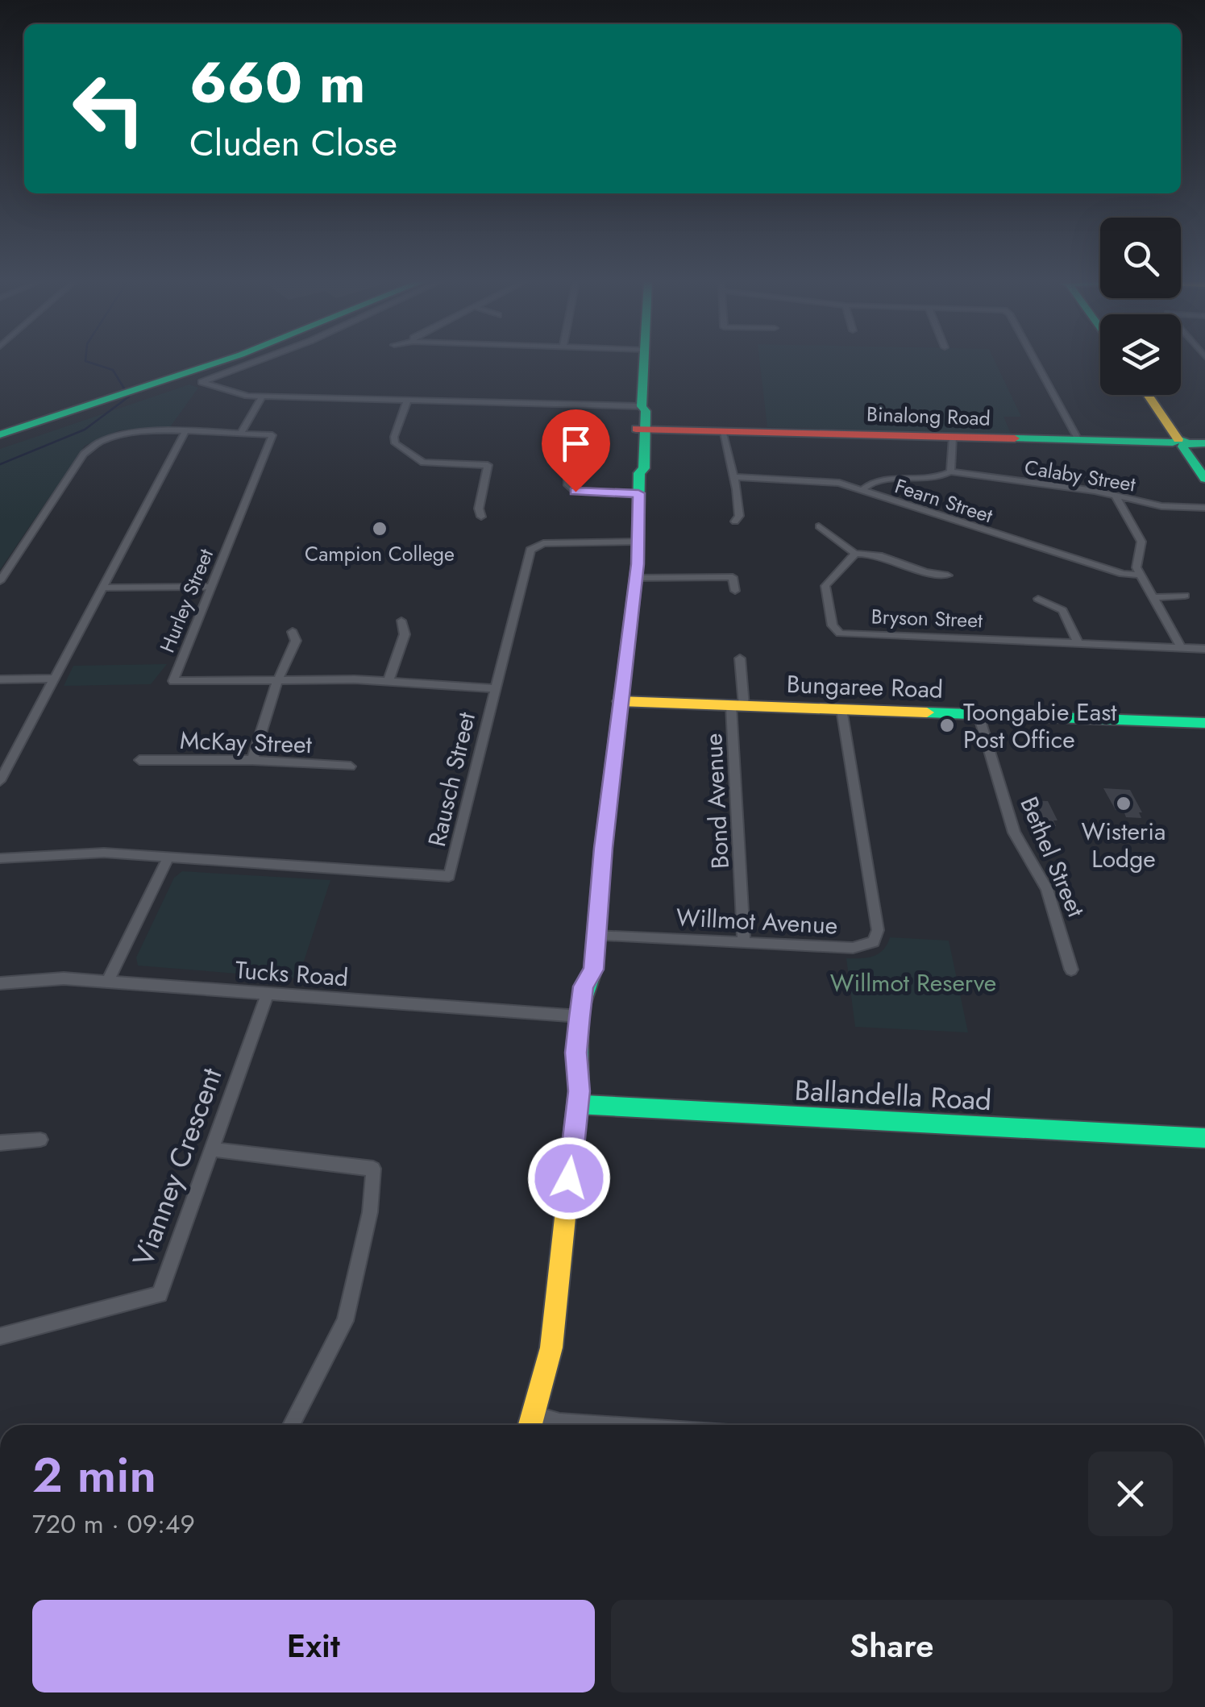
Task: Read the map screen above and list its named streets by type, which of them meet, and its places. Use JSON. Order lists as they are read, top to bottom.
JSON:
{
  "streets": {
    "main road": ["Binalong Road", "Bungaree Road", "Ballandella Road"],
    "street": [
      "Calaby Street",
      "Fearn Street",
      "Hurley Street",
      "Bryson Street",
      "McKay Street",
      "Rausch Street",
      "Bond Avenue",
      "Bethel Street",
      "Willmot Avenue",
      "Tucks Road",
      "Vianney Crescent"
    ]
  },
  "crossings": [
    ["Calaby Street", "Fearn Street"],
    ["Hurley Street", "Rausch Street"],
    ["Bungaree Road", "Bond Avenue"],
    ["Bungaree Road", "Bethel Street"],
    ["Bungaree Road", "Willmot Avenue"],
    ["Bond Avenue", "Willmot Avenue"],
    ["Tucks Road", "Vianney Crescent"]
  ],
  "parks": ["Willmot Reserve"],
  "places": ["Campion College", "Toongabie East Post Office", "Wisteria Lodge"],
  "page": {
    "turn": ["660 m", "Cluden Close"],
    "heading": ["2 min", "720 m · 09:49"],
    "buttons": ["Exit", "Share"]
  }
}
